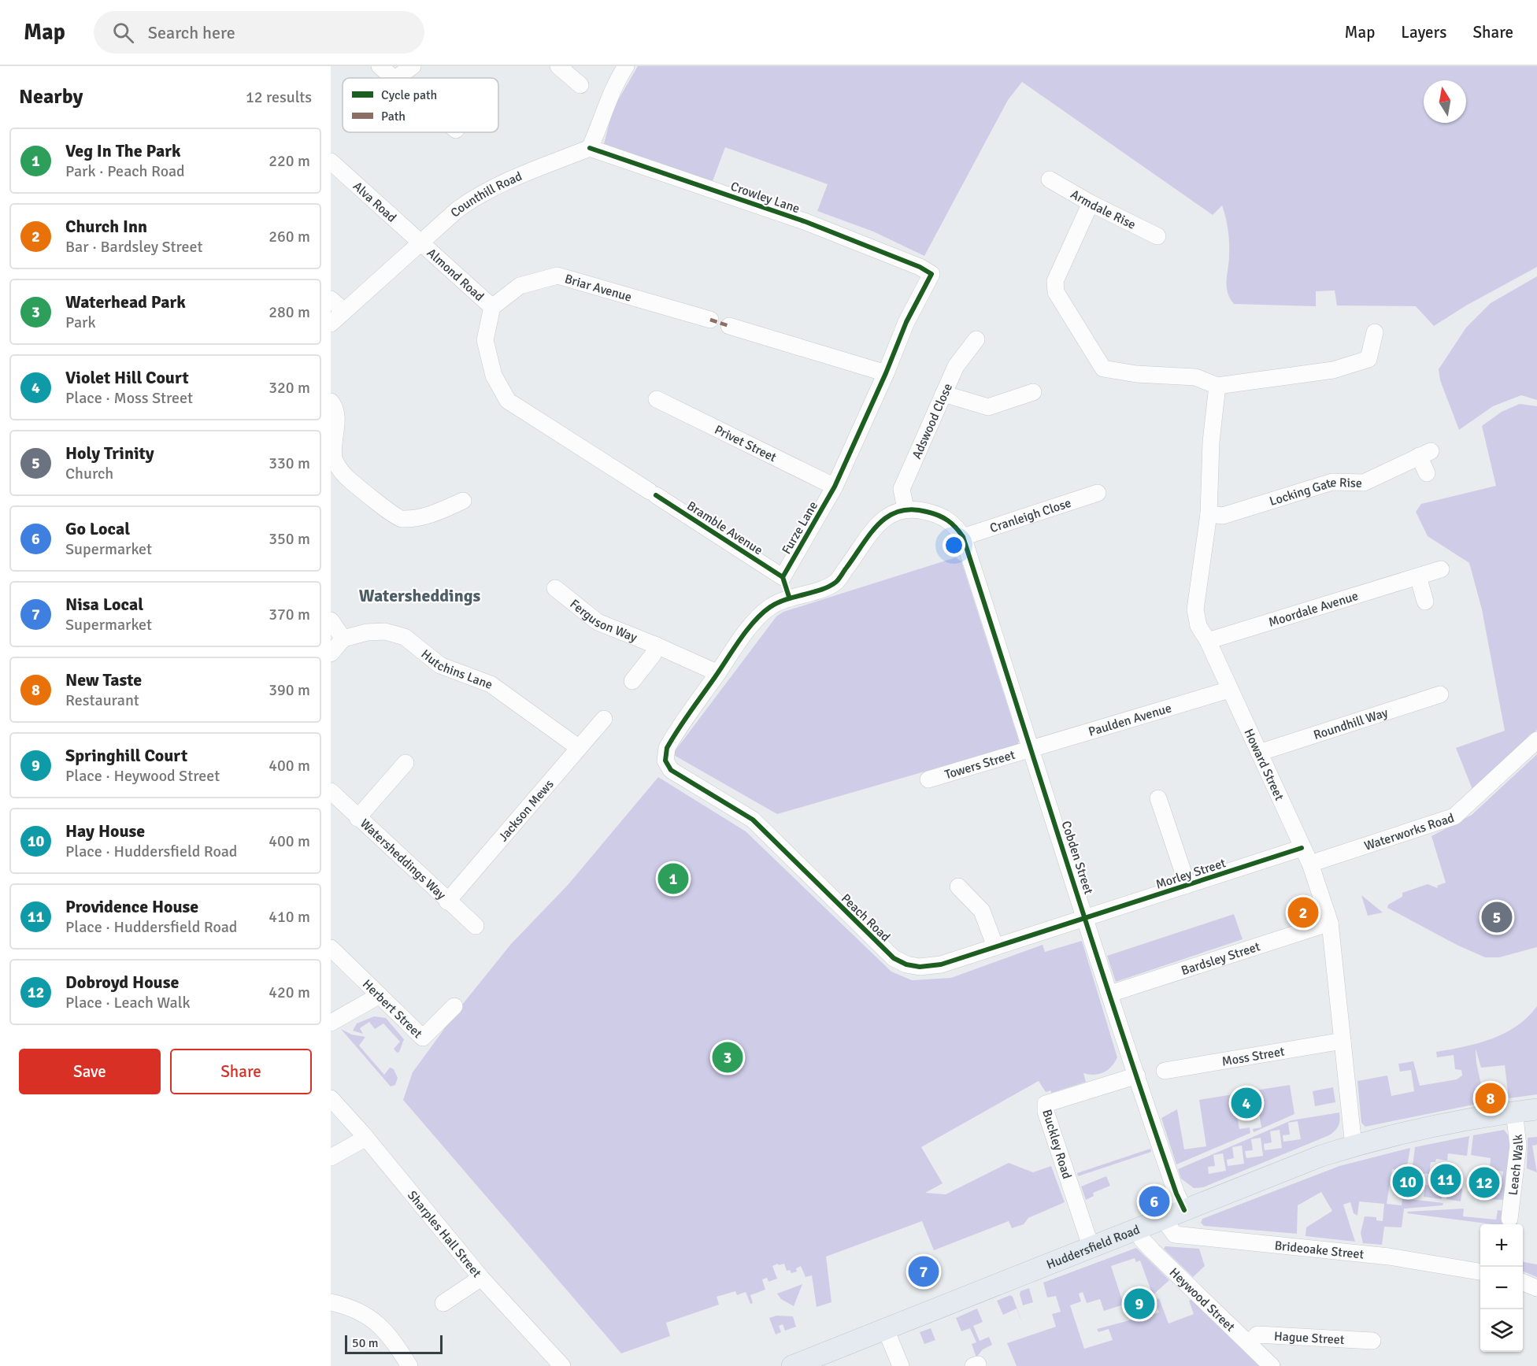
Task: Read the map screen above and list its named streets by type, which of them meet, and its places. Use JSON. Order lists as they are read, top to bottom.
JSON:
{
  "streets": {
    "main road": ["Huddersfield Road"],
    "street": [
      "Counthill Road",
      "Crowley Lane",
      "Alva Road",
      "Armdale Rise",
      "Almond Road",
      "Briar Avenue",
      "Adswood Close",
      "Privet Street",
      "Locking Gate Rise",
      "Cranleigh Close",
      "Bramble Avenue",
      "Furze Lane",
      "Moordale Avenue",
      "Ferguson Way",
      "Hutchins Lane",
      "Paulden Avenue",
      "Roundhill Way",
      "Towers Street",
      "Howard Street",
      "Jackson Mews",
      "Waterworks Road",
      "Cobden Street",
      "Watersheddings Way",
      "Morley Street",
      "Peach Road",
      "Bardsley Street",
      "Herbert Street",
      "Moss Street",
      "Buckley Road",
      "Leach Walk",
      "Sharples Hall Street",
      "Brideoake Street",
      "Heywood Street",
      "Hague Street"
    ]
  },
  "crossings": [
    ["Counthill Road", "Crowley Lane"],
    ["Counthill Road", "Alva Road"],
    ["Counthill Road", "Almond Road"],
    ["Crowley Lane", "Furze Lane"],
    ["Alva Road", "Almond Road"],
    ["Almond Road", "Briar Avenue"],
    ["Almond Road", "Bramble Avenue"],
    ["Briar Avenue", "Bramble Avenue"],
    ["Privet Street", "Furze Lane"],
    ["Locking Gate Rise", "Howard Street"],
    ["Cranleigh Close", "Cobden Street"],
    ["Bramble Avenue", "Furze Lane"],
    ["Moordale Avenue", "Howard Street"],
    ["Ferguson Way", "Peach Road"],
    ["Hutchins Lane", "Jackson Mews"],
    ["Paulden Avenue", "Towers Street"],
    ["Paulden Avenue", "Howard Street"],
    ["Paulden Avenue", "Cobden Street"],
    ["Roundhill Way", "Howard Street"],
    ["Towers Street", "Cobden Street"],
    ["Howard Street", "Waterworks Road"],
    ["Howard Street", "Morley Street"],
    ["Howard Street", "Bardsley Street"],
    ["Howard Street", "Moss Street"],
    ["Howard Street", "Huddersfield Road"],
    ["Jackson Mews", "Watersheddings Way"],
    ["Cobden Street", "Morley Street"],
    ["Cobden Street", "Peach Road"],
    ["Cobden Street", "Bardsley Street"],
    ["Cobden Street", "Buckley Road"],
    ["Cobden Street", "Huddersfield Road"],
    ["Morley Street", "Peach Road"],
    ["Buckley Road", "Huddersfield Road"],
    ["Leach Walk", "Huddersfield Road"],
    ["Huddersfield Road", "Brideoake Street"],
    ["Huddersfield Road", "Heywood Street"],
    ["Heywood Street", "Hague Street"]
  ],
  "districts": ["Watersheddings"],
  "legend": ["Cycle path", "Path"],
  "scale_bar": "50 m",
  "north": "top",
  "page": {
    "header": "Map",
    "search": "Search here",
    "nav": ["Map", "Layers", "Share"],
    "heading": ["Nearby", "12 results"],
    "list": [
      {
        "mark": "1",
        "name": "Veg In The Park",
        "note": "Park · Peach Road",
        "value": "220 m"
      },
      {
        "mark": "2",
        "name": "Church Inn",
        "note": "Bar · Bardsley Street",
        "value": "260 m"
      },
      {
        "mark": "3",
        "name": "Waterhead Park",
        "note": "Park",
        "value": "280 m"
      },
      {
        "mark": "4",
        "name": "Violet Hill Court",
        "note": "Place · Moss Street",
        "value": "320 m"
      },
      {
        "mark": "5",
        "name": "Holy Trinity",
        "note": "Church",
        "value": "330 m"
      },
      {
        "mark": "6",
        "name": "Go Local",
        "note": "Supermarket",
        "value": "350 m"
      },
      {
        "mark": "7",
        "name": "Nisa Local",
        "note": "Supermarket",
        "value": "370 m"
      },
      {
        "mark": "8",
        "name": "New Taste",
        "note": "Restaurant",
        "value": "390 m"
      },
      {
        "mark": "9",
        "name": "Springhill Court",
        "note": "Place · Heywood Street",
        "value": "400 m"
      },
      {
        "mark": "10",
        "name": "Hay House",
        "note": "Place · Huddersfield Road",
        "value": "400 m"
      },
      {
        "mark": "11",
        "name": "Providence House",
        "note": "Place · Huddersfield Road",
        "value": "410 m"
      },
      {
        "mark": "12",
        "name": "Dobroyd House",
        "note": "Place · Leach Walk",
        "value": "420 m"
      }
    ],
    "pins": [
      "1",
      "2",
      "5",
      "3",
      "8",
      "4",
      "11",
      "10",
      "12",
      "6",
      "7",
      "9"
    ],
    "buttons": ["Save", "Share"],
    "map_buttons": ["+", "−"],
    "scale": "50 m"
  }
}
